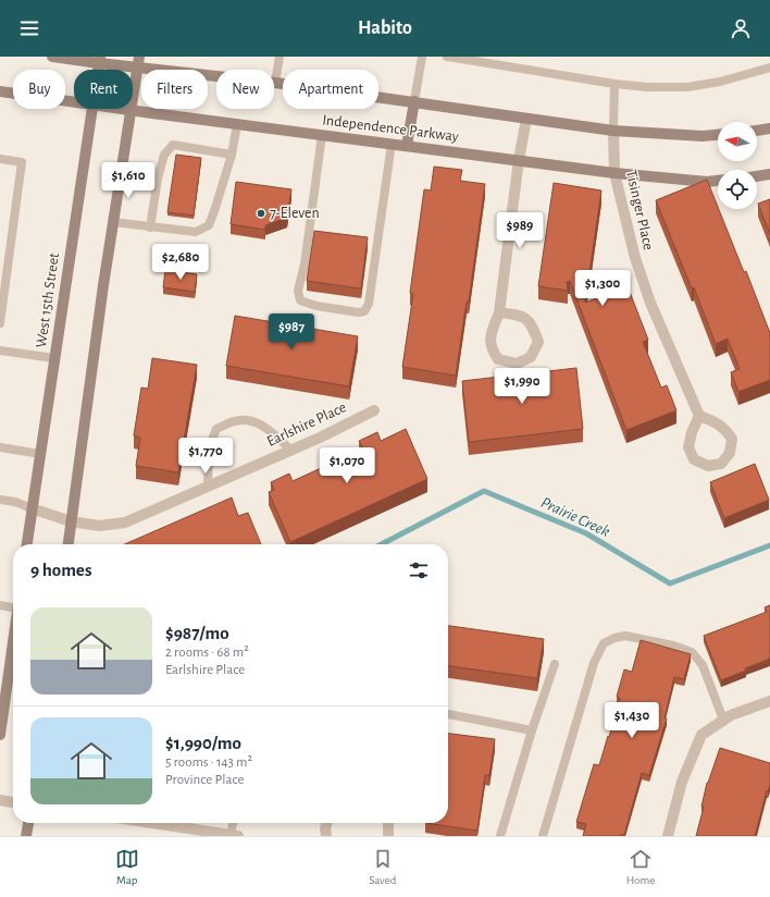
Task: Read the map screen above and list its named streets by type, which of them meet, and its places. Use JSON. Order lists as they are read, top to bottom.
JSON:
{
  "streets": {
    "main road": ["Independence Parkway", "West 15th Street"],
    "street": ["Tisinger Place", "Earlshire Place"]
  },
  "crossings": [
    ["Independence Parkway", "Tisinger Place"],
    ["West 15th Street", "Earlshire Place"]
  ],
  "water": ["Prairie Creek"],
  "places": ["7-Eleven"],
  "north": "left",
  "page": {
    "header": "Habito",
    "chip": [
      "Buy",
      "Rent",
      "Filters",
      "New",
      "Apartment"
    ],
    "price": [
      "$1,610",
      "$989",
      "$2,680",
      "$1,300",
      "$987",
      "$1,990",
      "$1,770",
      "$1,070",
      "$1,430"
    ],
    "heading": "9 homes",
    "list": [
      {
        "name": "$987/mo",
        "note": "2 rooms · 68 m² · Earlshire Place"
      },
      {
        "name": "$1,990/mo",
        "note": "5 rooms · 143 m² · Province Place"
      }
    ],
    "tabs": ["Map", "Saved", "Home"]
  }
}
